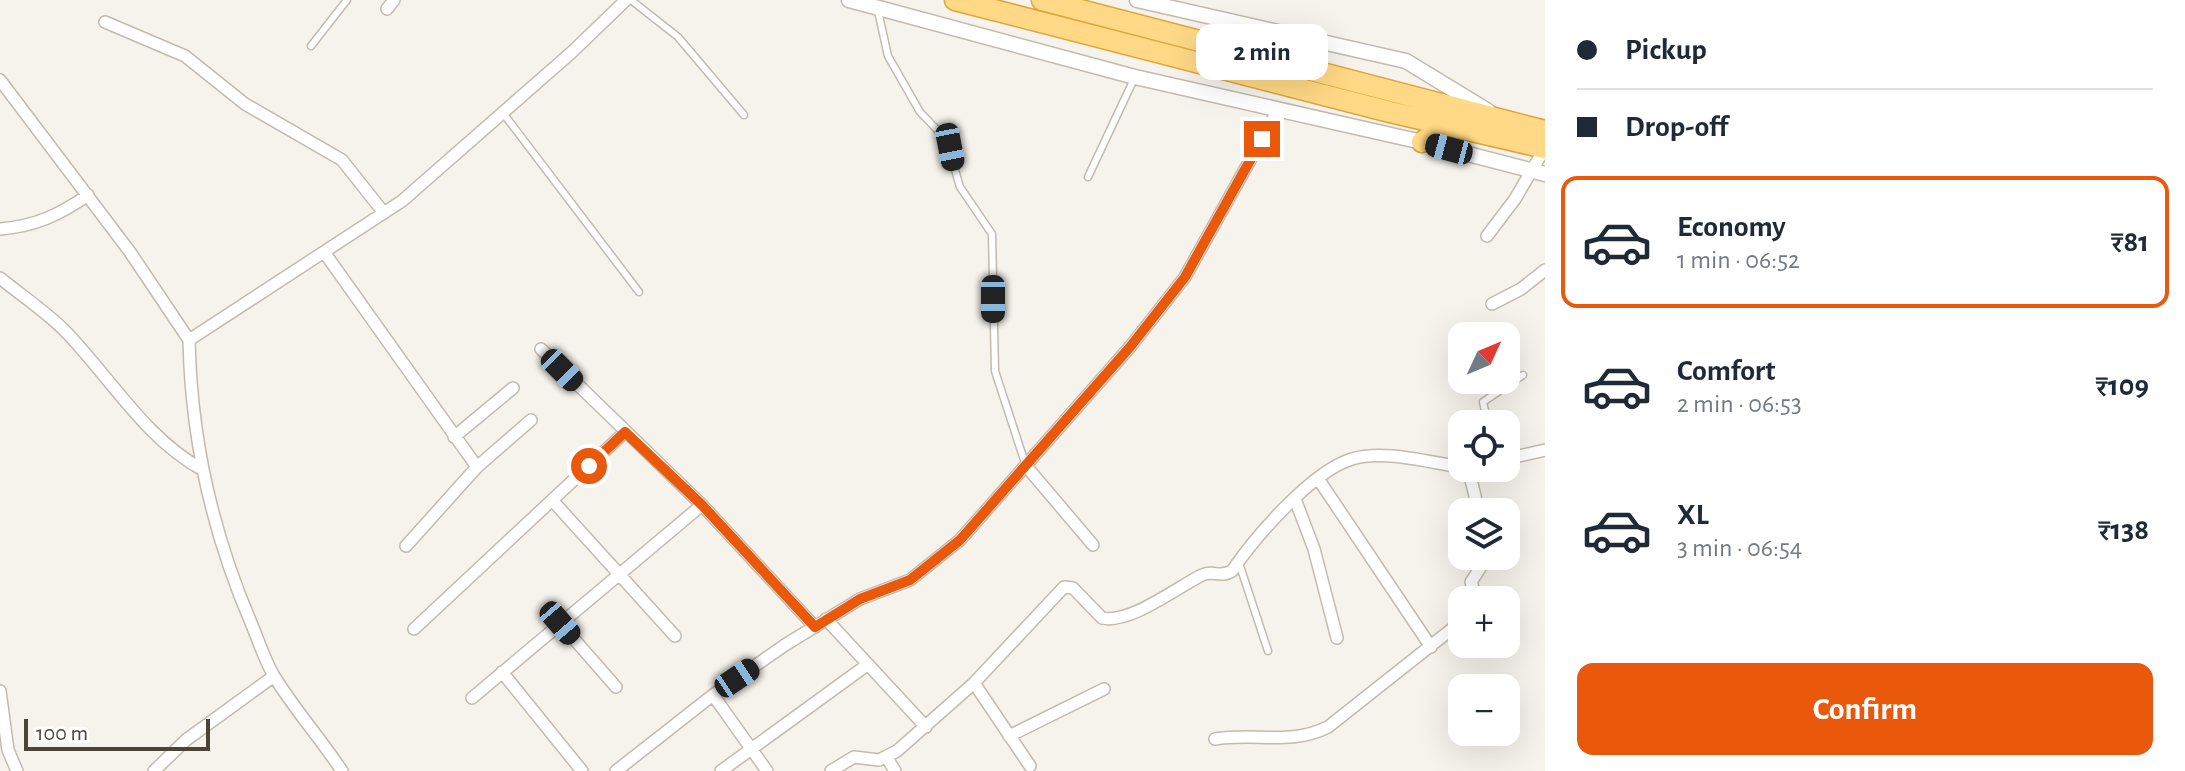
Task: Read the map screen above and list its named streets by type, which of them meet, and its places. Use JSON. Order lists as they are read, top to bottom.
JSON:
{
  "scale_bar": "100 m",
  "north": "top right",
  "page": {
    "banner": ["Pickup", "Drop-off"],
    "bubble": "2 min",
    "list": [
      {
        "name": "Economy",
        "note": "1 min · 06:52",
        "value": "₹81"
      },
      {
        "name": "Comfort",
        "note": "2 min · 06:53",
        "value": "₹109"
      },
      {
        "name": "XL",
        "note": "3 min · 06:54",
        "value": "₹138"
      }
    ],
    "map_buttons": ["+", "−"],
    "buttons": "Confirm",
    "scale": "100 m"
  }
}
